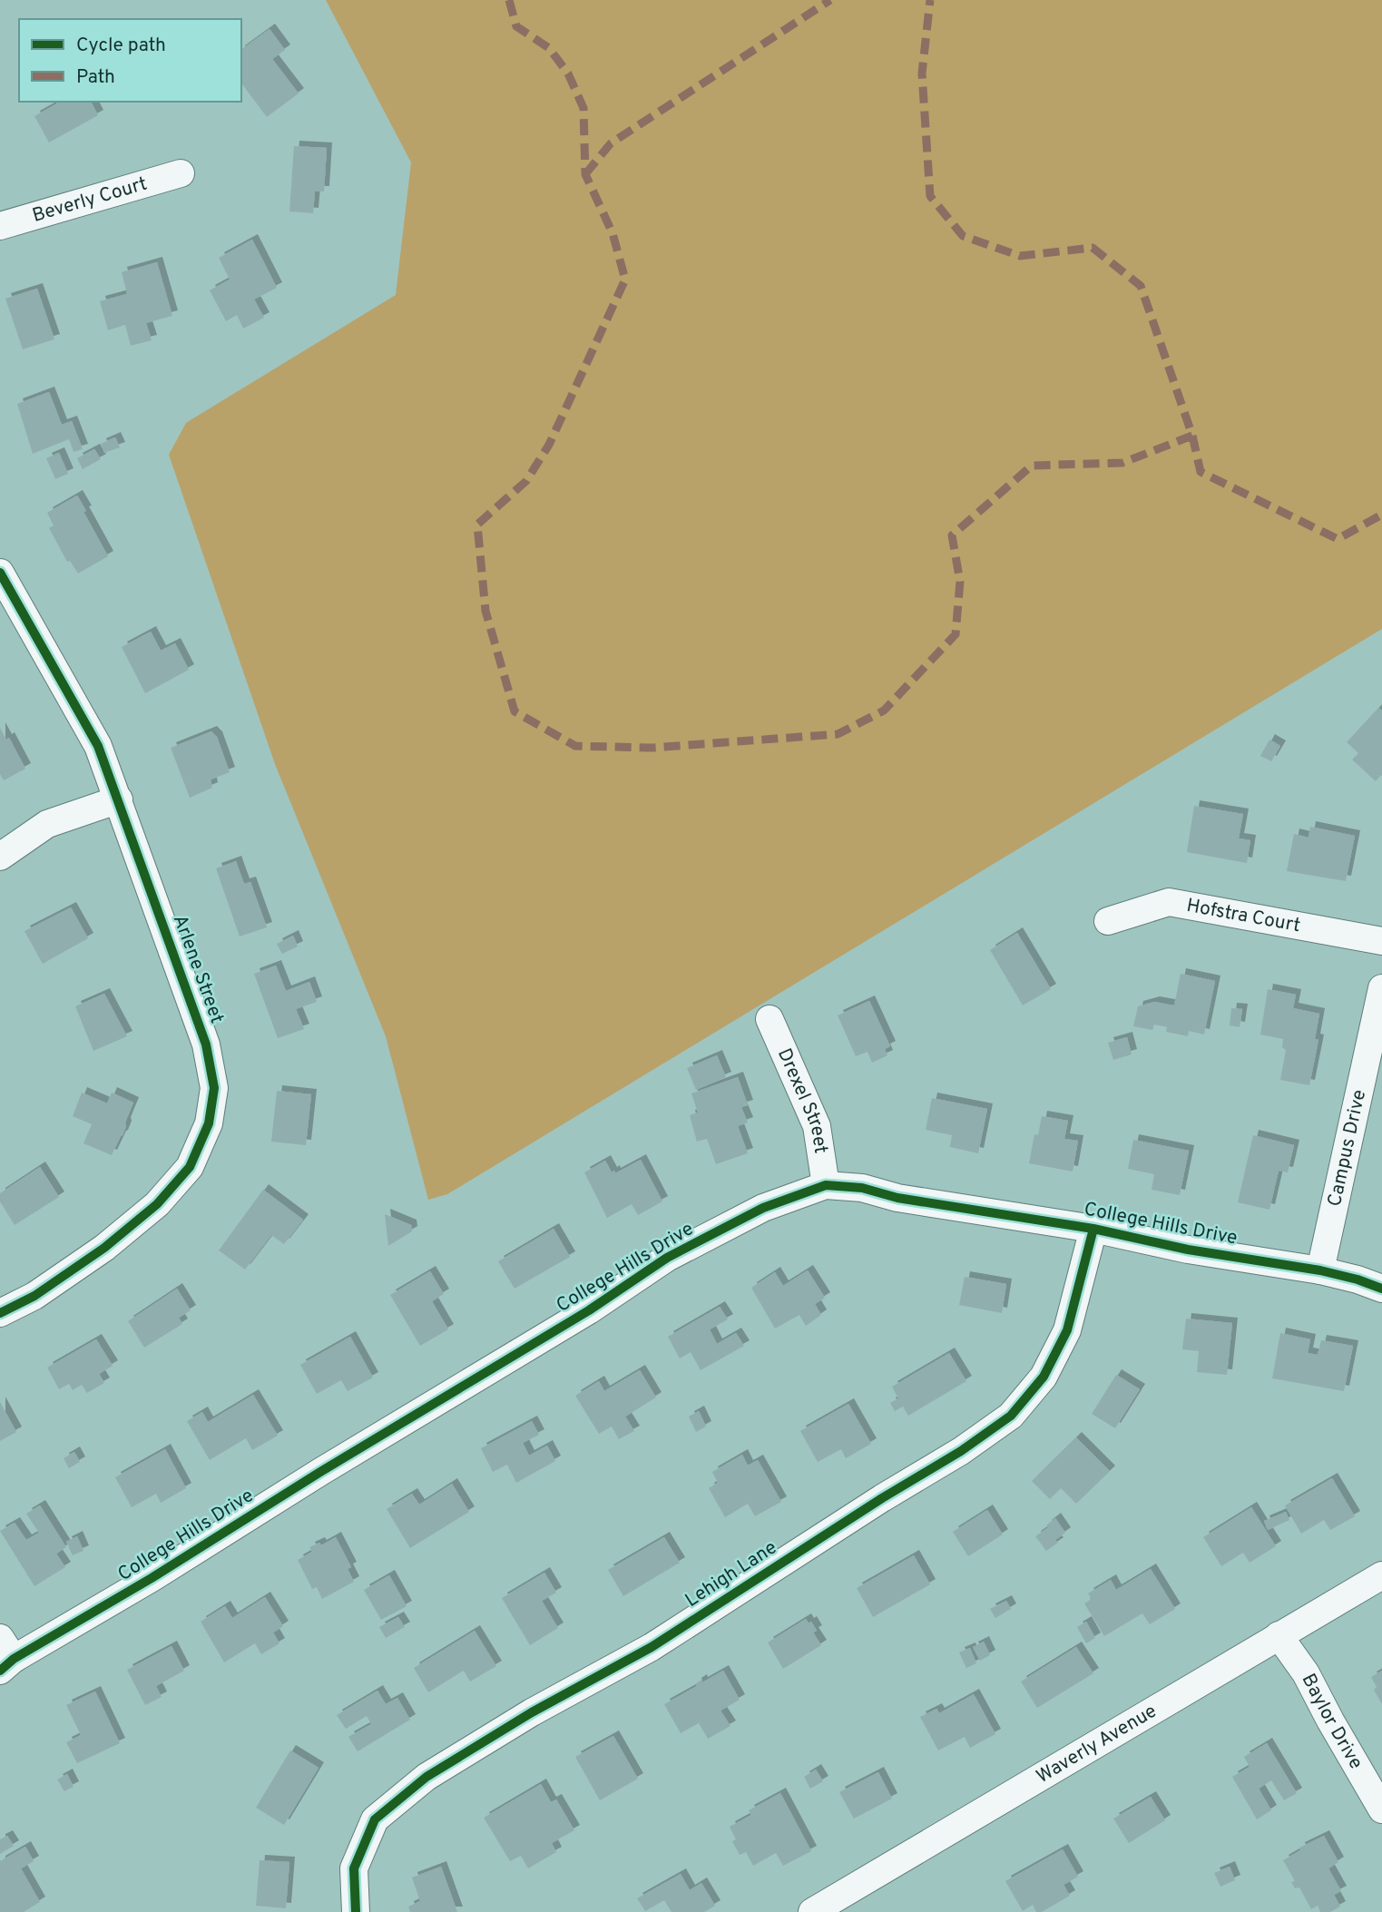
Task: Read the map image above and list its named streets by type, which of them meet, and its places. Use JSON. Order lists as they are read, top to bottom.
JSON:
{
  "streets": {
    "street": [
      "Beverly Court",
      "Hofstra Court",
      "Arlene Street",
      "Drexel Street",
      "Campus Drive",
      "College Hills Drive",
      "Lehigh Lane",
      "Baylor Drive",
      "Waverly Avenue"
    ]
  },
  "crossings": [
    ["Drexel Street", "College Hills Drive"],
    ["Campus Drive", "College Hills Drive"],
    ["College Hills Drive", "Lehigh Lane"],
    ["Baylor Drive", "Waverly Avenue"]
  ],
  "legend": ["Cycle path", "Path"]
}
